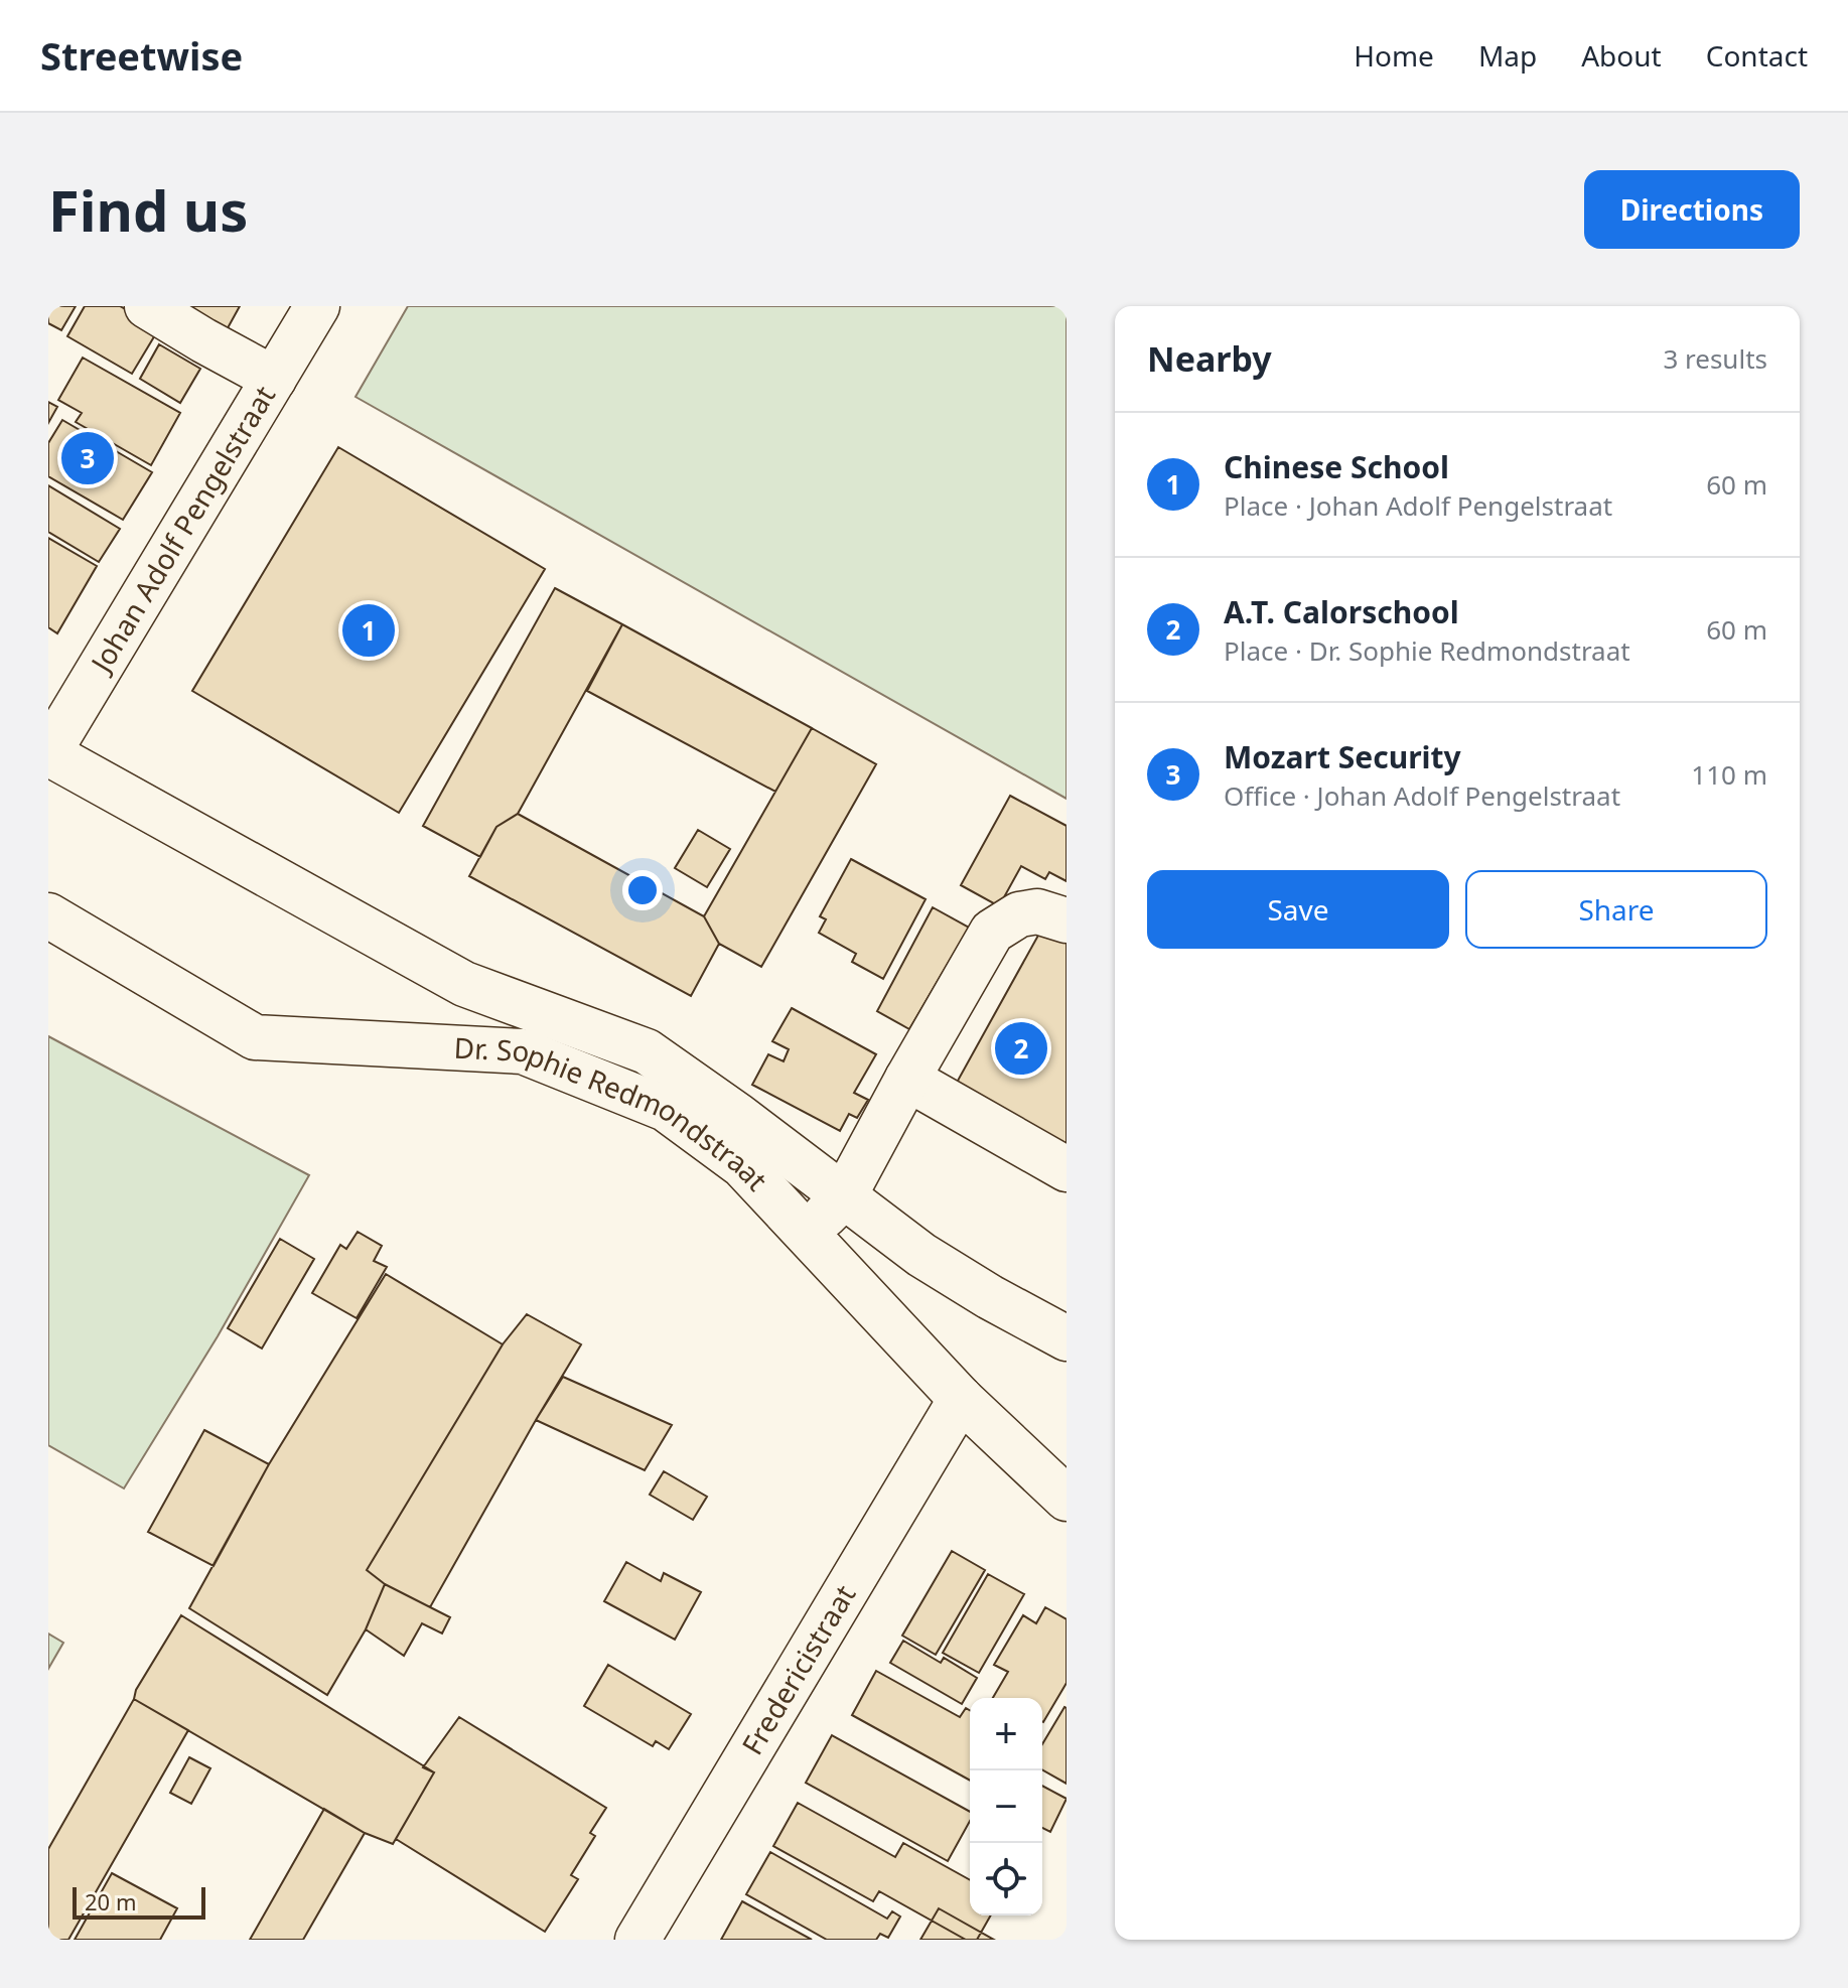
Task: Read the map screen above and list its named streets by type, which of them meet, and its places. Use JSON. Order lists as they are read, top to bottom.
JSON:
{
  "streets": {
    "street": ["Johan Adolf Pengelstraat", "Dr. Sophie Redmondstraat", "Fredericistraat"]
  },
  "crossings": [
    ["Johan Adolf Pengelstraat", "Dr. Sophie Redmondstraat"],
    ["Dr. Sophie Redmondstraat", "Fredericistraat"]
  ],
  "scale_bar": "20 m",
  "page": {
    "header": "Streetwise",
    "nav": [
      "Home",
      "Map",
      "About",
      "Contact"
    ],
    "buttons": [
      "Directions",
      ["Save", "Share"]
    ],
    "title": "Find us",
    "heading": ["Nearby", "3 results"],
    "list": [
      {
        "mark": "1",
        "name": "Chinese School",
        "note": "Place · Johan Adolf Pengelstraat",
        "value": "60 m"
      },
      {
        "mark": "2",
        "name": "A.T. Calorschool",
        "note": "Place · Dr. Sophie Redmondstraat",
        "value": "60 m"
      },
      {
        "mark": "3",
        "name": "Mozart Security",
        "note": "Office · Johan Adolf Pengelstraat",
        "value": "110 m"
      }
    ],
    "pins": ["3", "1", "2"],
    "map_buttons": ["+", "−"],
    "scale": "20 m"
  }
}
